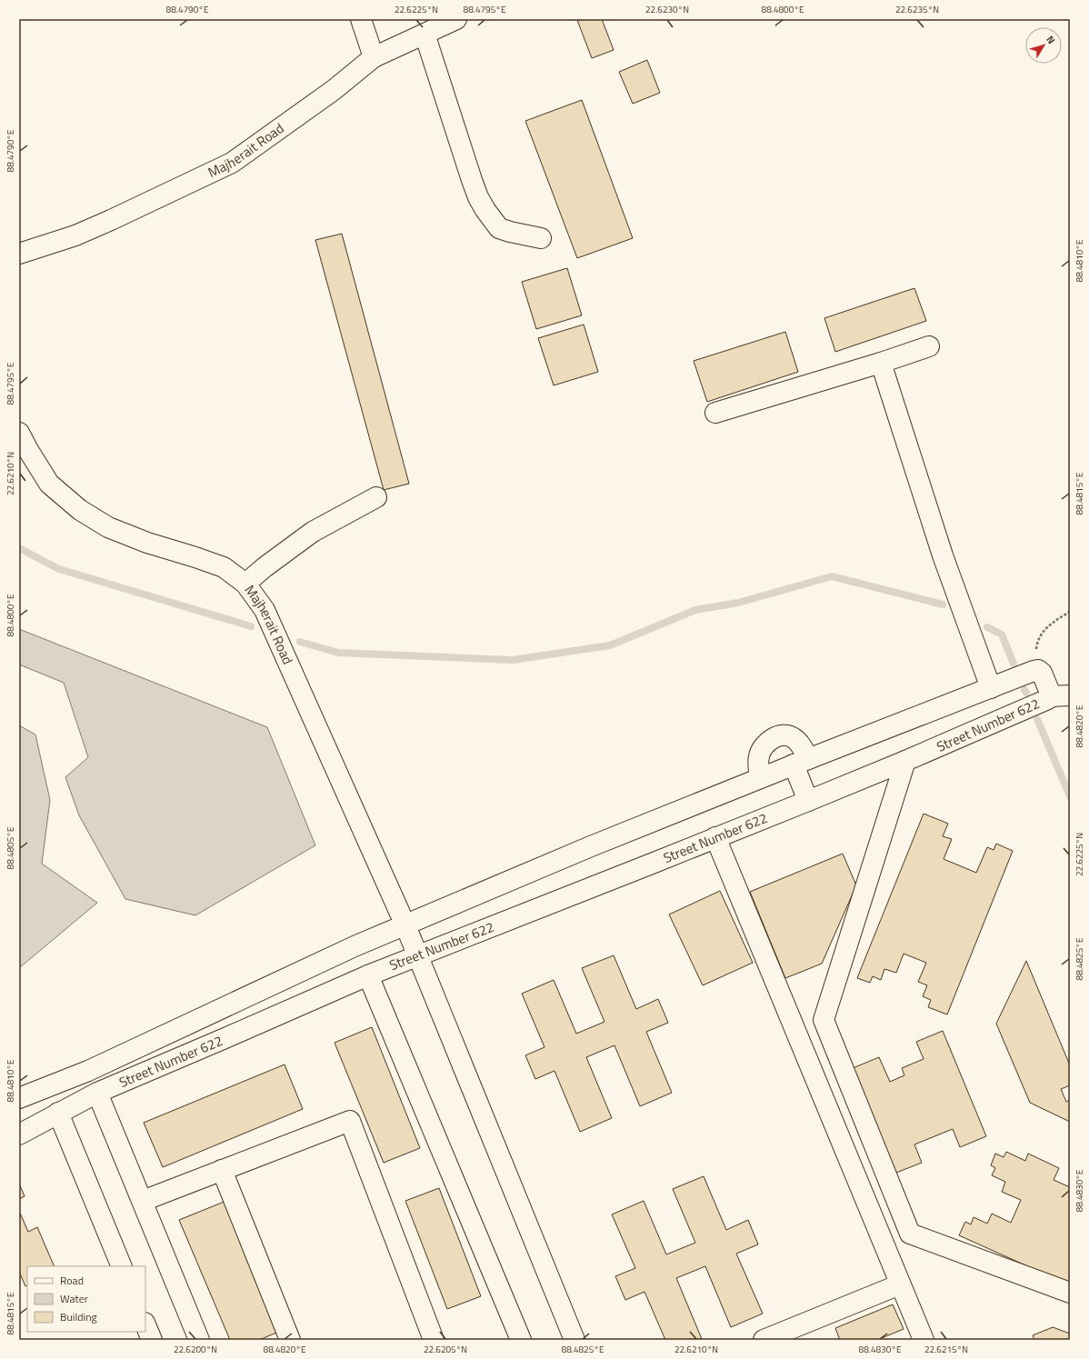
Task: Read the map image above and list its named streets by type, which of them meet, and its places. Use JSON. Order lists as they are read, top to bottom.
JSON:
{
  "streets": {
    "street": ["Majherait Road", "Street Number 622"]
  },
  "crossings": [
    ["Majherait Road", "Street Number 622"]
  ],
  "legend": ["Road", "Water", "Building"],
  "north": "top right",
  "coordinates": [
    "88.4790°E",
    "22.6225°N",
    "88.4795°E",
    "22.6230°N",
    "88.4800°E",
    "22.6235°N",
    "88.4810°E",
    "22.6210°N",
    "88.4815°E",
    "88.4820°E",
    "88.4805°E",
    "88.4825°E",
    "88.4830°E",
    "22.6200°N",
    "22.6205°N",
    "22.6215°N"
  ]
}
